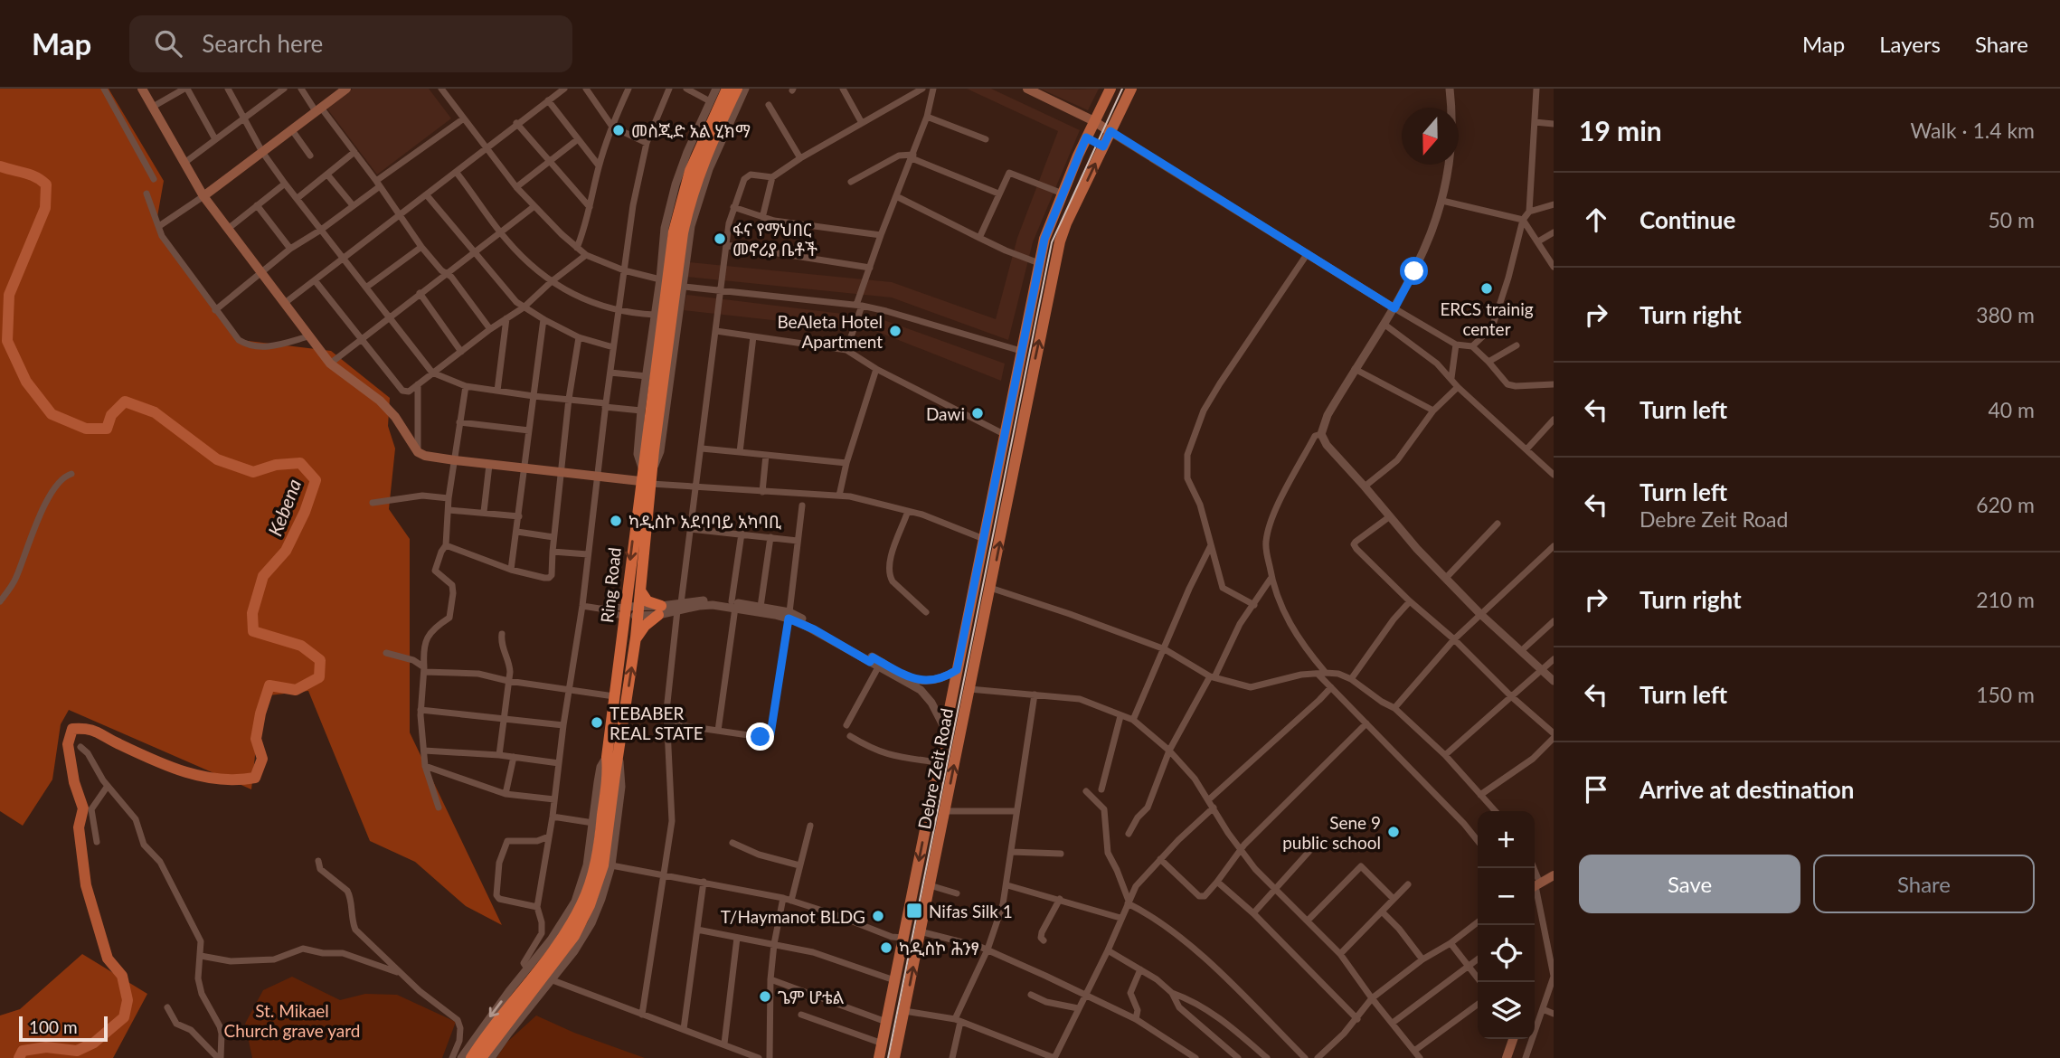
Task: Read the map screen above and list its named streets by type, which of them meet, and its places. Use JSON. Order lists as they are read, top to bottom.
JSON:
{
  "streets": {
    "highway": ["Ring Road"],
    "main road": ["Debre Zeit Road"]
  },
  "water": ["Kebena"],
  "parks": ["St. Mikael Church grave yard"],
  "places": {
    "other": [
      "መስጂድ አል ሂክማ",
      "ፋና የማህበር መኖሪያ ቤቶች",
      "ERCS trainig center",
      "BeAleta Hotel Apartment",
      "Dawi",
      "ካዲስኮ አደባባይ አካባቢ",
      "TEBABER REAL STATE",
      "Sene 9 public school",
      "T/Haymanot BLDG",
      "ካዲስኮ ሕንፃ",
      "ጌም ሆቴል"
    ],
    "transit": ["Nifas Silk 1"]
  },
  "scale_bar": "100 m",
  "north": "bottom",
  "page": {
    "header": "Map",
    "search": "Search here",
    "nav": ["Map", "Layers", "Share"],
    "heading": ["19 min", "Walk · 1.4 km"],
    "list": [
      ["Continue", "50 m"],
      ["Turn right", "380 m"],
      ["Turn left", "40 m"],
      ["Turn left", "Debre Zeit Road", "620 m"],
      ["Turn right", "210 m"],
      ["Turn left", "150 m"],
      "Arrive at destination"
    ],
    "map_buttons": ["+", "−"],
    "buttons": ["Save", "Share"],
    "scale": "100 m"
  }
}
